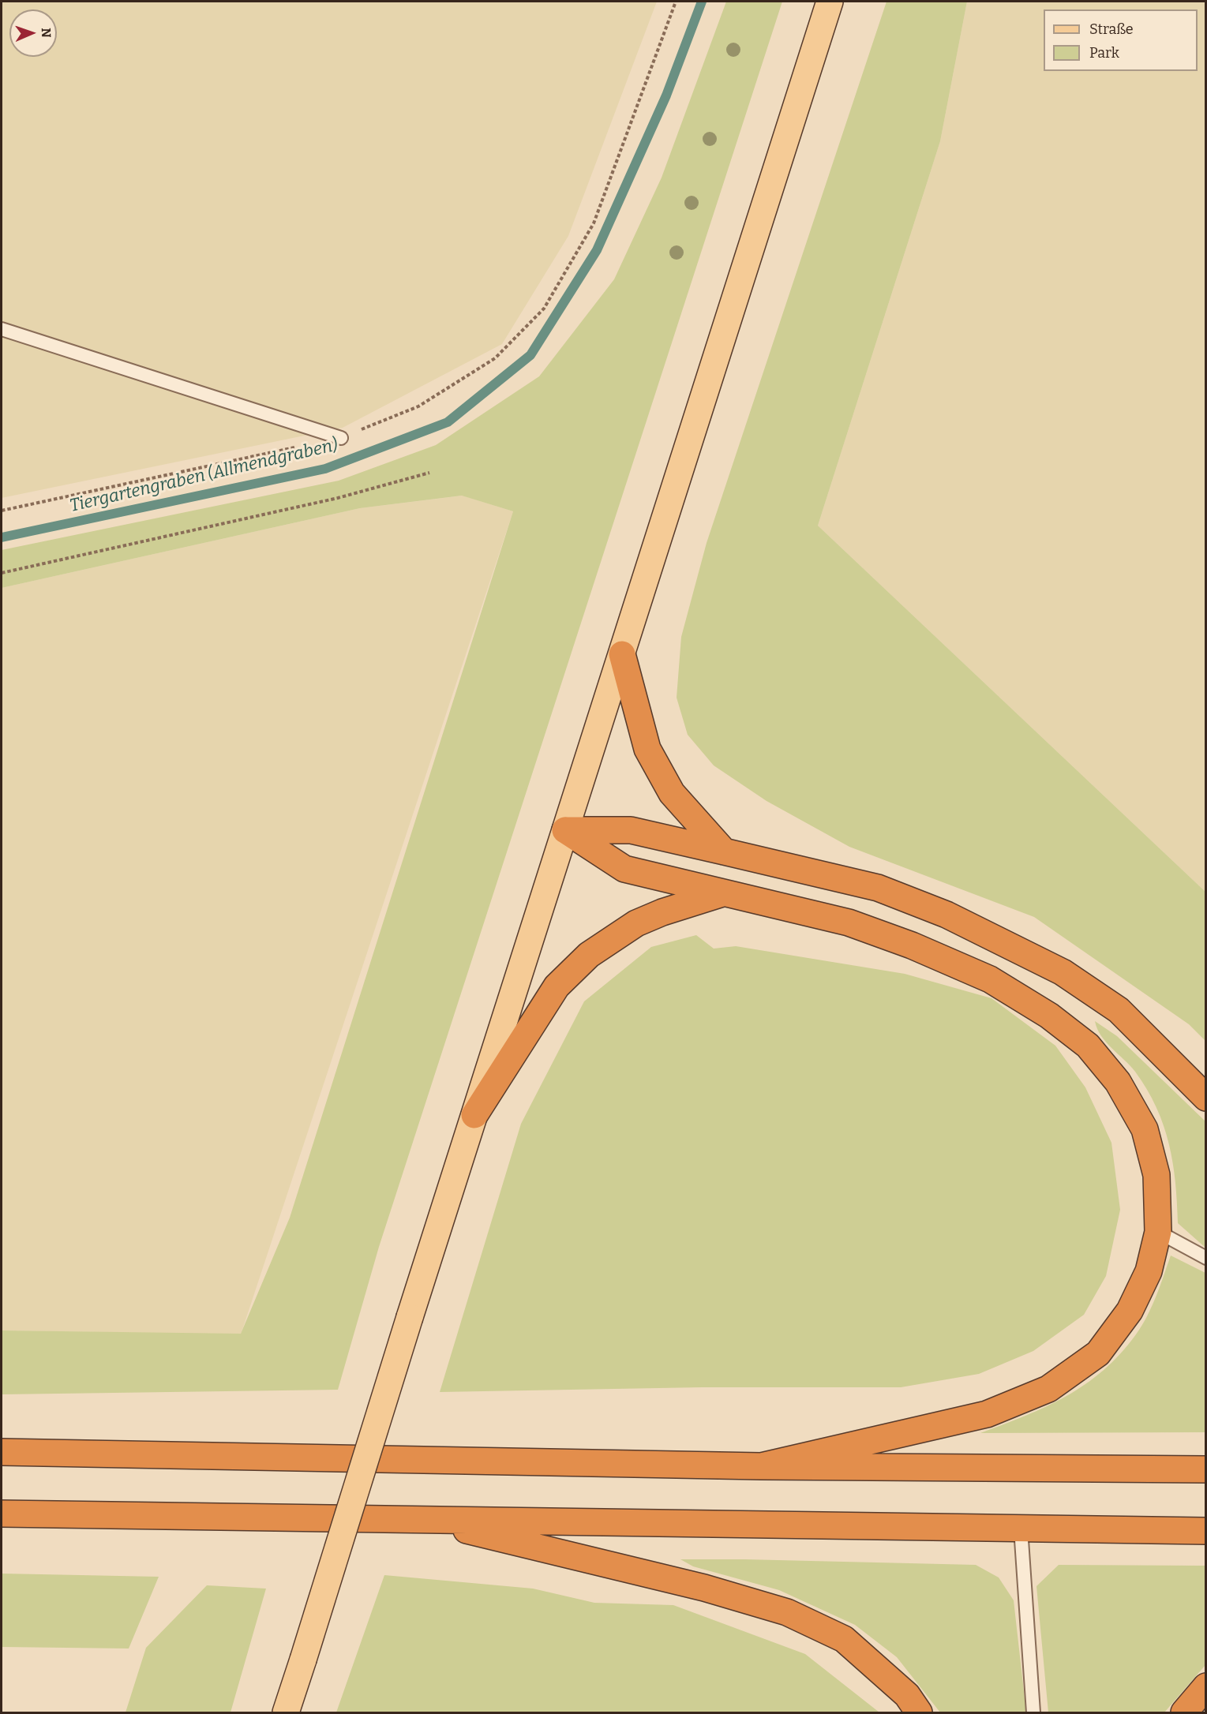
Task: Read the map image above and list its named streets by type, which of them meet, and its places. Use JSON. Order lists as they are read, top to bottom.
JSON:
{
  "water": ["Tiergartengraben (Allmendgraben)"],
  "legend": ["Straße", "Park"],
  "north": "right"
}
